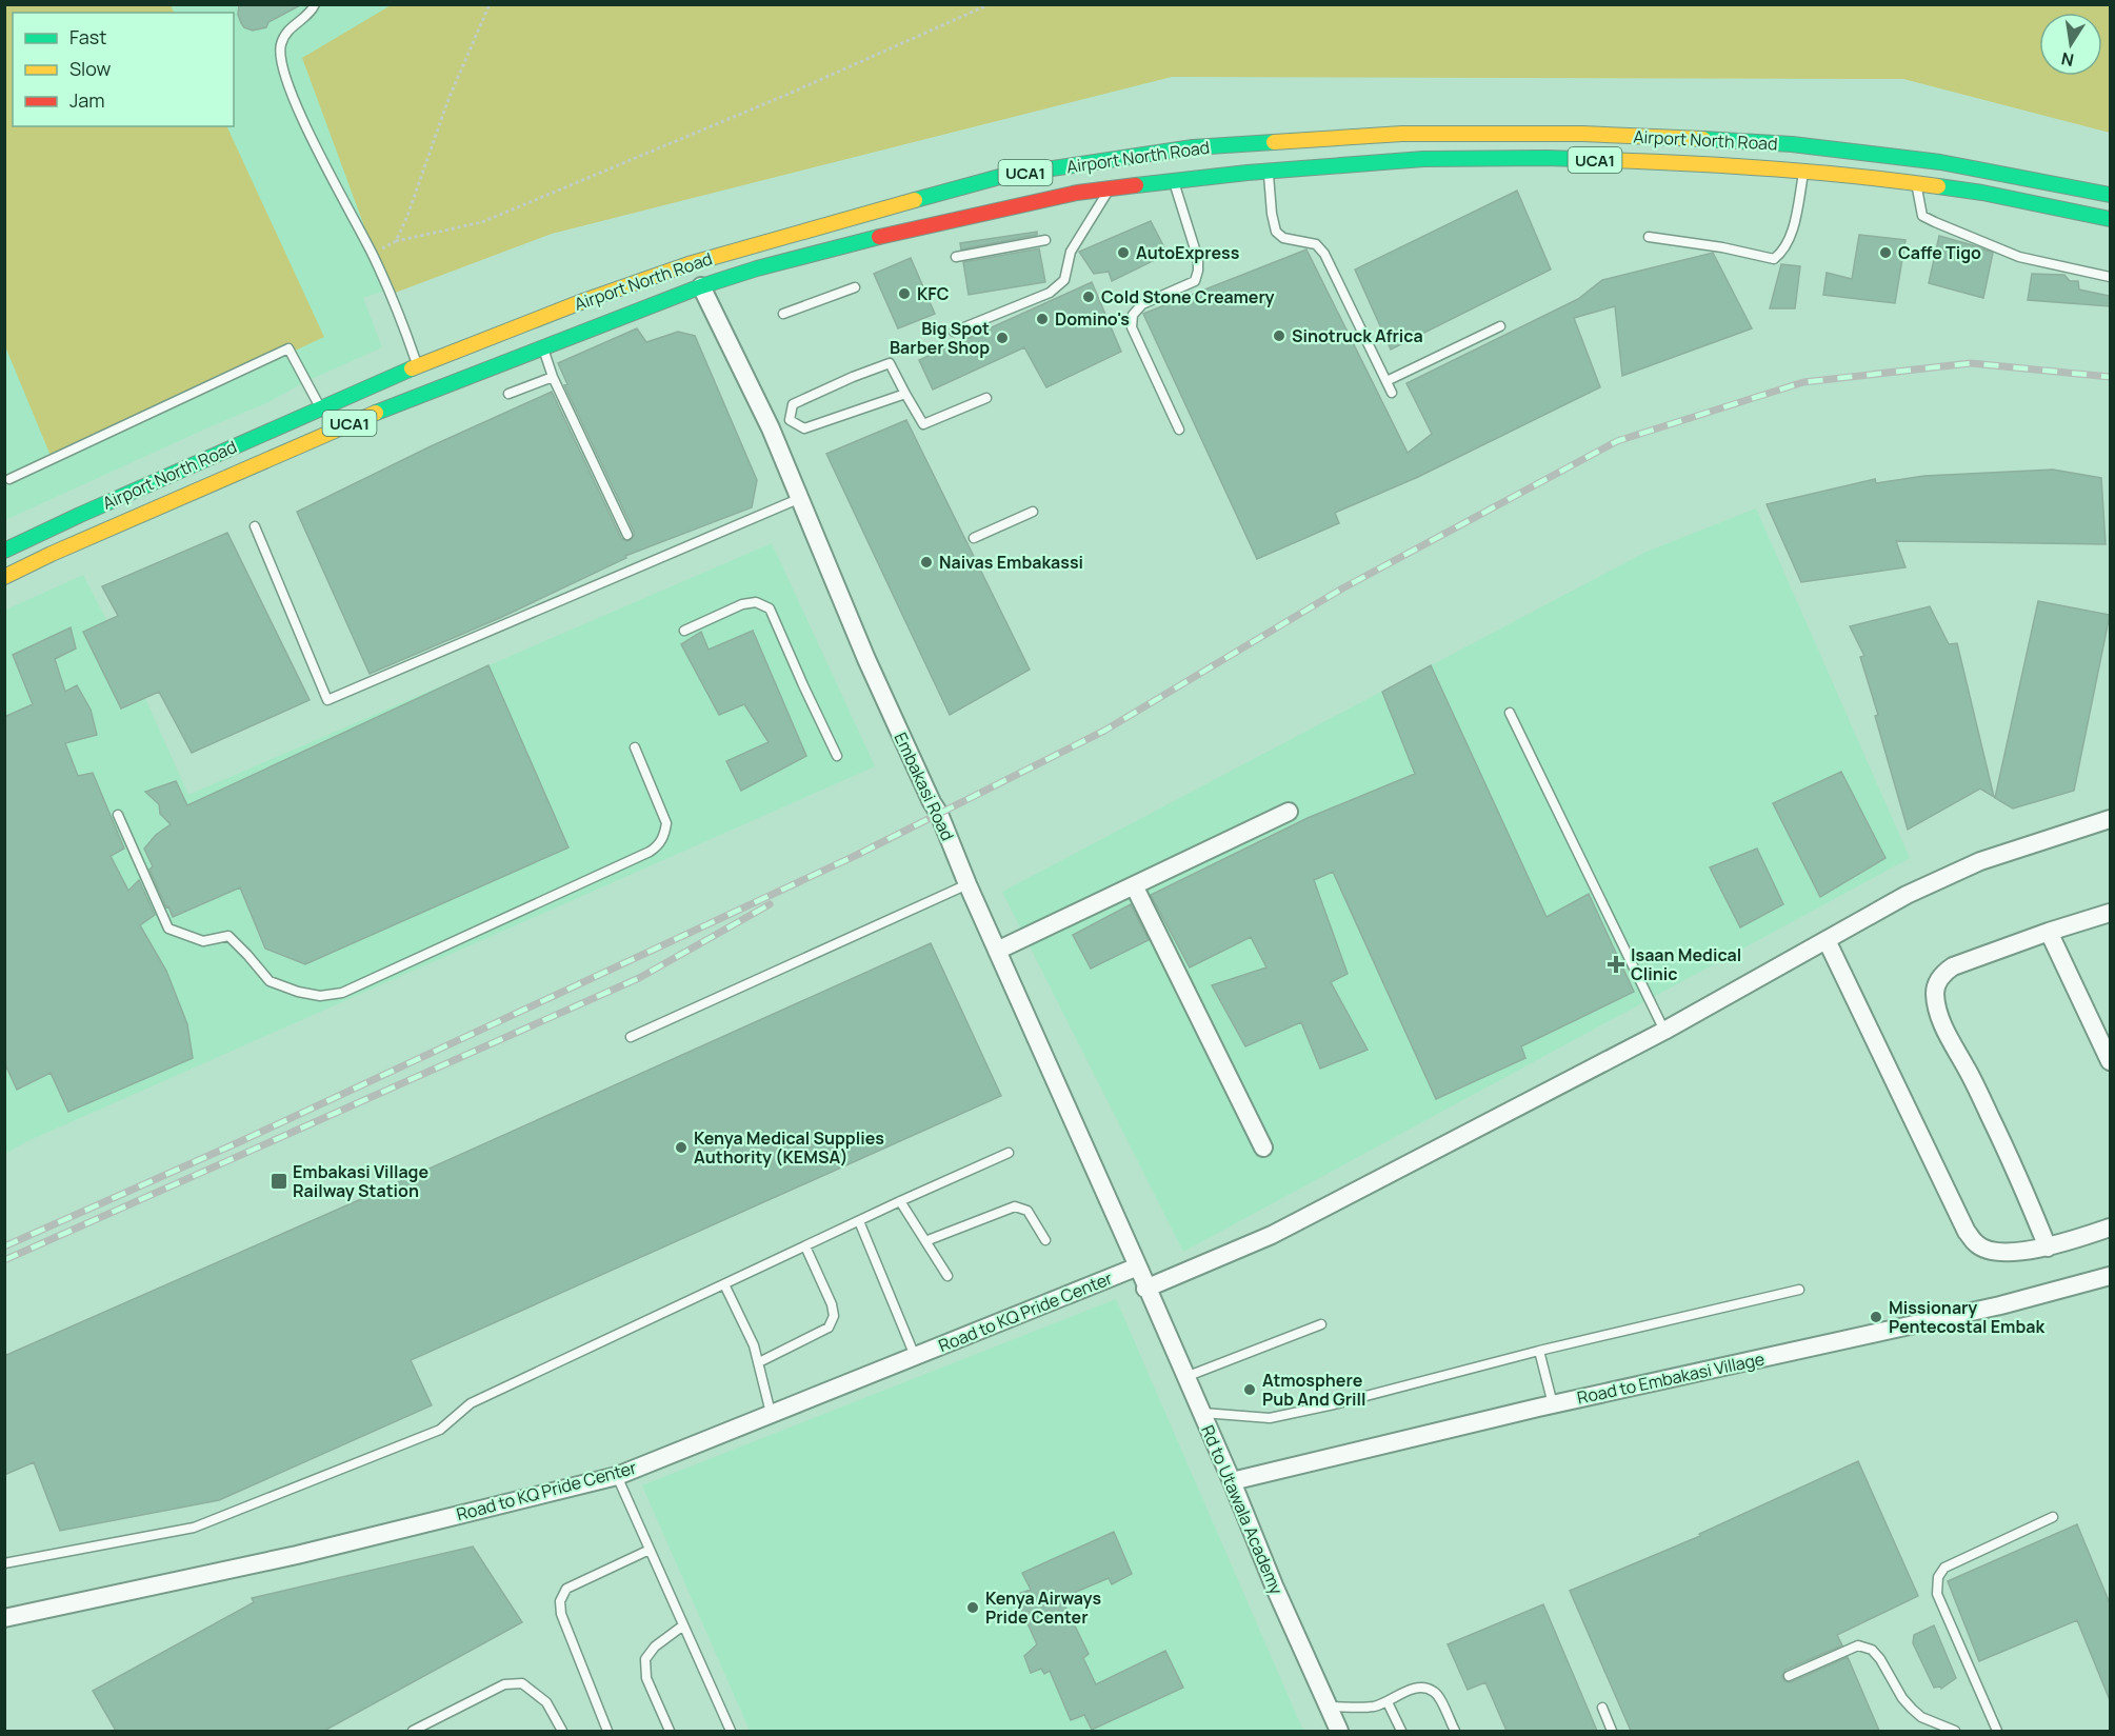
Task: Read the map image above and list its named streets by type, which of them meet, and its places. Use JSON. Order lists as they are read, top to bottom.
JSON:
{
  "streets": {
    "main road": ["Airport North Road", "UCA1"],
    "street": [
      "Embakasi Road",
      "Road to KQ Pride Center",
      "Road to Embakasi Village",
      "Rd to Utawala Academy"
    ]
  },
  "crossings": [
    ["Airport North Road", "Embakasi Road"],
    ["Embakasi Road", "Road to KQ Pride Center"],
    ["Embakasi Road", "Rd to Utawala Academy"],
    ["Road to Embakasi Village", "Rd to Utawala Academy"]
  ],
  "places": {
    "other": [
      "AutoExpress",
      "Caffe Tigo",
      "KFC",
      "Cold Stone Creamery",
      "Domino's",
      "Sinotruck Africa",
      "Big Spot Barber Shop",
      "Naivas Embakassi",
      "Kenya Medical Supplies Authority (KEMSA)",
      "Missionary Pentecostal Embak",
      "Atmosphere Pub And Grill",
      "Kenya Airways Pride Center"
    ],
    "health": ["Isaan Medical Clinic"],
    "transit": ["Embakasi Village Railway Station"]
  },
  "legend": ["Fast", "Slow", "Jam"],
  "north": "bottom"
}
